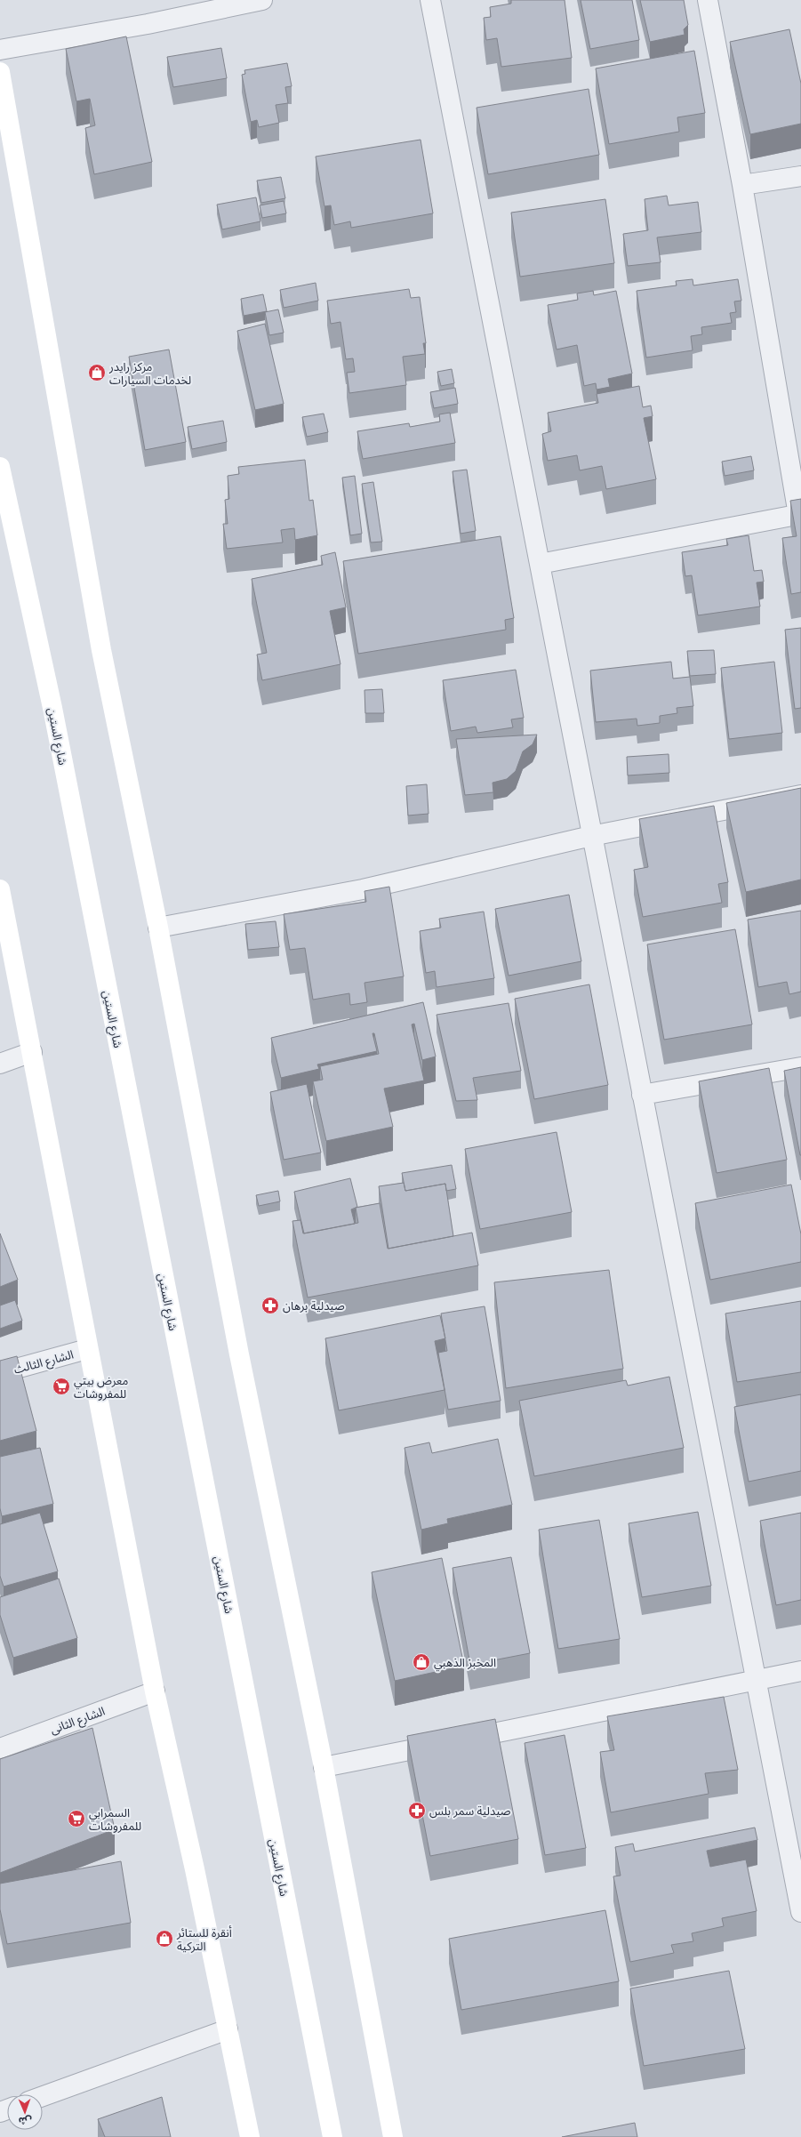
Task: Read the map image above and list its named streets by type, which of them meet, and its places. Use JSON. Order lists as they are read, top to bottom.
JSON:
{
  "streets": {
    "main road": ["شارع الستين"],
    "street": ["الشارع الثالث", "الشارع الثانى"]
  },
  "places": {
    "shop": ["مركز رايدر لخدمات السيارات", "المخبز الذهبي", "أنقرة للستائر التركية"],
    "pharmacy": ["صيدلية برهان", "صيدلية سمر بلس"],
    "supermarket": ["معرض بيتي للمفروشات", "السمرابي للمفروشات"]
  },
  "north": "bottom"
}
